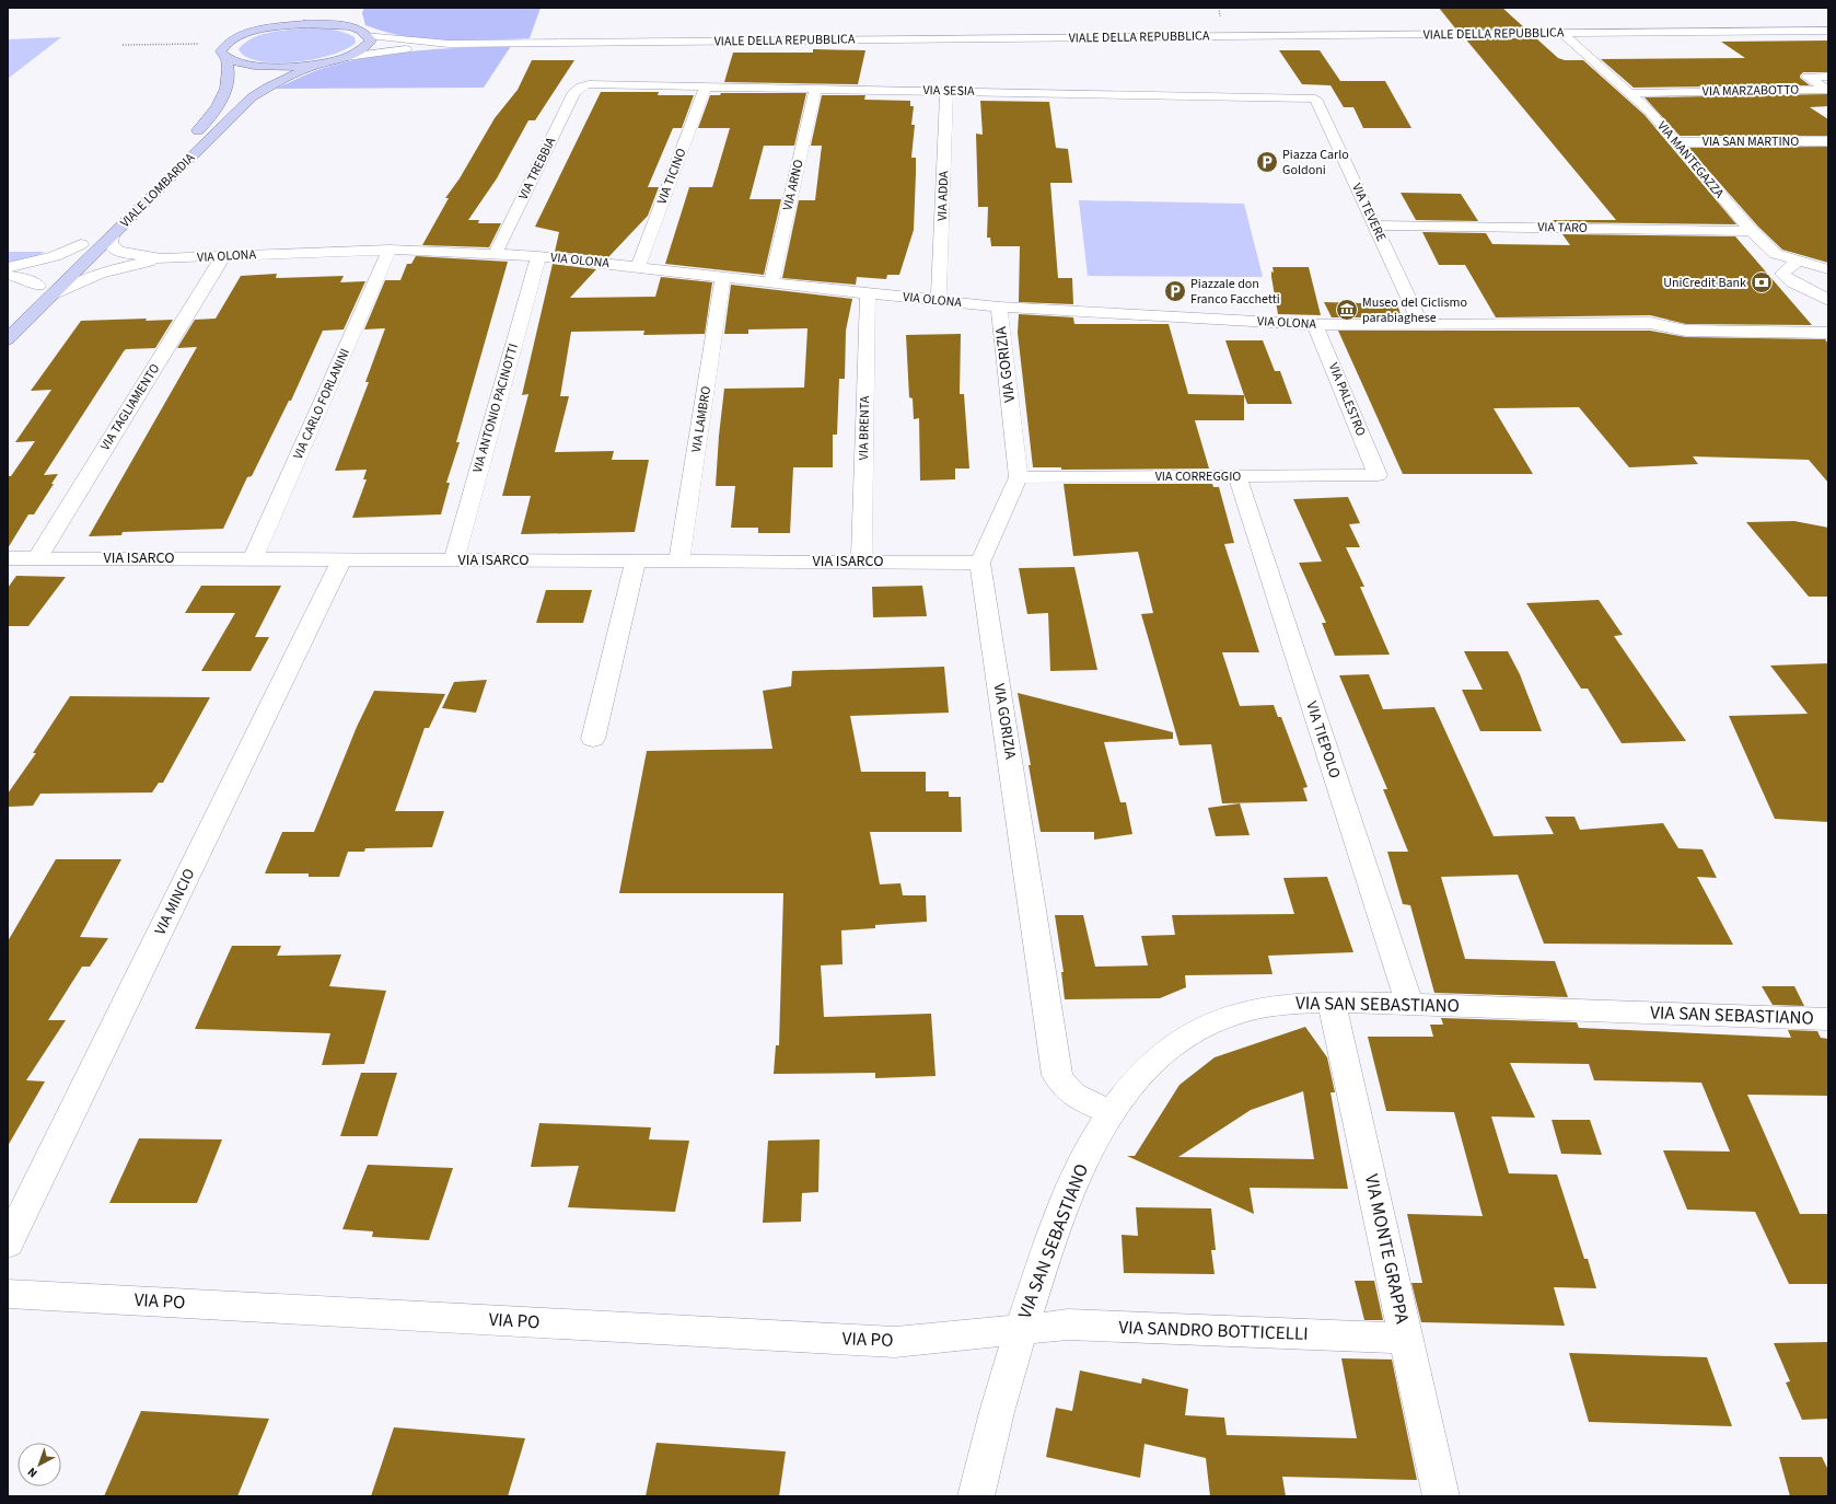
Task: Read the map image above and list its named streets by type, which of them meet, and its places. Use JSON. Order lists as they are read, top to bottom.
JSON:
{
  "streets": {
    "main road": ["VIALE LOMBARDIA"],
    "street": [
      "VIALE DELLA REPUBBLICA",
      "VIA SESIA",
      "VIA MARZABOTTO",
      "VIA SAN MARTINO",
      "VIA MANTEGAZZA",
      "VIA TREBBIA",
      "VIA TICINO",
      "VIA ARNO",
      "VIA ADDA",
      "VIA TEVERE",
      "VIA TARO",
      "VIA OLONA",
      "VIA GORIZIA",
      "VIA PALESTRO",
      "VIA CARLO FORLANINI",
      "VIA TAGLIAMENTO",
      "VIA ANTONIO PACINOTTI",
      "VIA LAMBRO",
      "VIA BRENTA",
      "VIA CORREGGIO",
      "VIA ISARCO",
      "VIA TIEPOLO",
      "VIA MINCIO",
      "VIA SAN SEBASTIANO",
      "VIA MONTE GRAPPA",
      "VIA PO",
      "VIA SANDRO BOTTICELLI"
    ]
  },
  "crossings": [
    ["VIALE DELLA REPUBBLICA", "VIA MANTEGAZZA"],
    ["VIA SESIA", "VIA TREBBIA"],
    ["VIA SESIA", "VIA TICINO"],
    ["VIA SESIA", "VIA ARNO"],
    ["VIA SESIA", "VIA ADDA"],
    ["VIA SESIA", "VIA TEVERE"],
    ["VIA MARZABOTTO", "VIA MANTEGAZZA"],
    ["VIA SAN MARTINO", "VIA MANTEGAZZA"],
    ["VIA MANTEGAZZA", "VIA TARO"],
    ["VIA TREBBIA", "VIA OLONA"],
    ["VIA TICINO", "VIA OLONA"],
    ["VIA ARNO", "VIA OLONA"],
    ["VIALE LOMBARDIA", "VIA OLONA"],
    ["VIA ADDA", "VIA OLONA"],
    ["VIA TEVERE", "VIA TARO"],
    ["VIA TEVERE", "VIA OLONA"],
    ["VIA OLONA", "VIA GORIZIA"],
    ["VIA OLONA", "VIA PALESTRO"],
    ["VIA OLONA", "VIA CARLO FORLANINI"],
    ["VIA OLONA", "VIA TAGLIAMENTO"],
    ["VIA OLONA", "VIA ANTONIO PACINOTTI"],
    ["VIA OLONA", "VIA LAMBRO"],
    ["VIA OLONA", "VIA BRENTA"],
    ["VIA GORIZIA", "VIA CORREGGIO"],
    ["VIA GORIZIA", "VIA ISARCO"],
    ["VIA GORIZIA", "VIA SAN SEBASTIANO"],
    ["VIA PALESTRO", "VIA CORREGGIO"],
    ["VIA CARLO FORLANINI", "VIA ISARCO"],
    ["VIA TAGLIAMENTO", "VIA ISARCO"],
    ["VIA ANTONIO PACINOTTI", "VIA ISARCO"],
    ["VIA LAMBRO", "VIA ISARCO"],
    ["VIA BRENTA", "VIA ISARCO"],
    ["VIA CORREGGIO", "VIA TIEPOLO"],
    ["VIA ISARCO", "VIA MINCIO"],
    ["VIA TIEPOLO", "VIA SAN SEBASTIANO"],
    ["VIA SAN SEBASTIANO", "VIA MONTE GRAPPA"],
    ["VIA SAN SEBASTIANO", "VIA PO"],
    ["VIA SAN SEBASTIANO", "VIA SANDRO BOTTICELLI"],
    ["VIA MONTE GRAPPA", "VIA SANDRO BOTTICELLI"],
    ["VIA PO", "VIA SANDRO BOTTICELLI"]
  ],
  "places": {
    "parking": ["Piazza Carlo Goldoni", "Piazzale don Franco Facchetti"],
    "bank": ["UniCredit Bank"],
    "museum": ["Museo del Ciclismo parabiaghese"]
  },
  "north": "bottom left"
}
